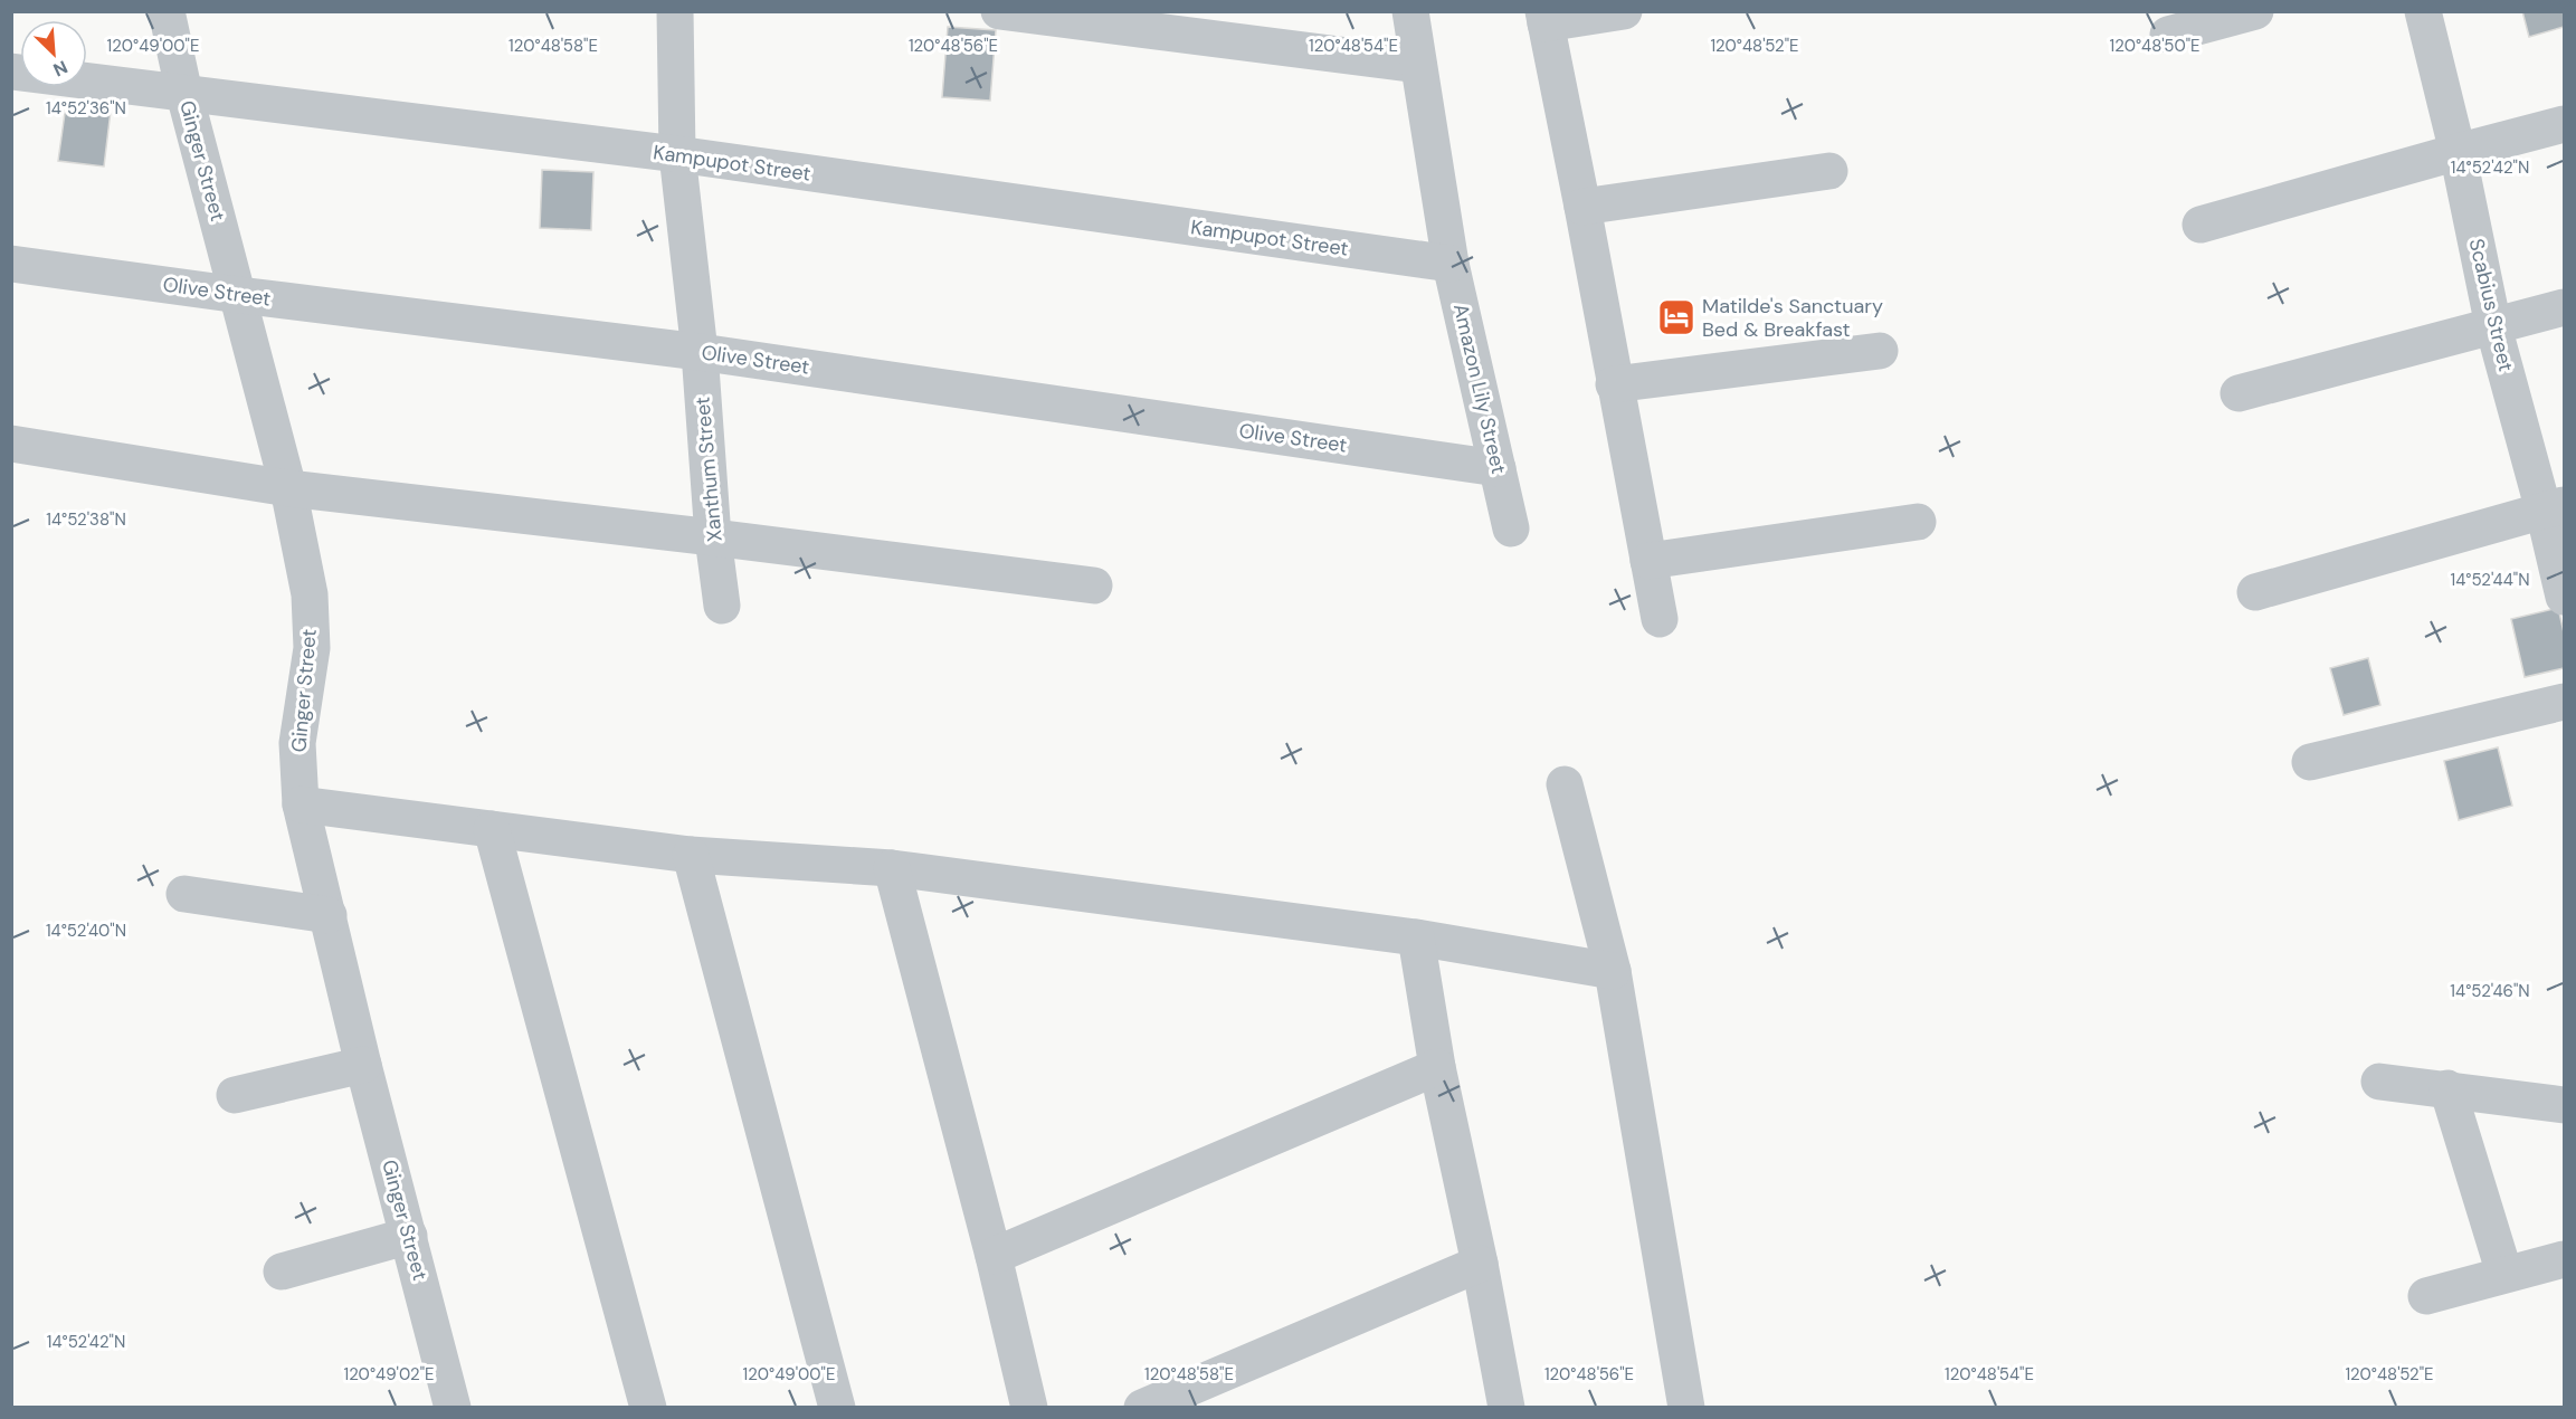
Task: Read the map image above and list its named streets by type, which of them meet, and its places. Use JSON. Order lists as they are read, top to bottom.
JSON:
{
  "streets": {
    "street": [
      "Ginger Street",
      "Kampupot Street",
      "Olive Street",
      "Scabius Street",
      "Amazon Lily Street",
      "Xanthum Street"
    ]
  },
  "crossings": [
    ["Ginger Street", "Kampupot Street"],
    ["Ginger Street", "Olive Street"],
    ["Kampupot Street", "Amazon Lily Street"],
    ["Kampupot Street", "Xanthum Street"],
    ["Olive Street", "Amazon Lily Street"],
    ["Olive Street", "Xanthum Street"]
  ],
  "places": {
    "hotel": ["Matilde's Sanctuary Bed & Breakfast"]
  },
  "north": "bottom right",
  "coordinates": [
    "120°49'00\"E",
    "120°48'58\"E",
    "120°48'56\"E",
    "120°48'54\"E",
    "120°48'52\"E",
    "120°48'50\"E",
    "14°52'36\"N",
    "14°52'42\"N",
    "14°52'38\"N",
    "14°52'44\"N",
    "14°52'40\"N",
    "14°52'46\"N",
    "120°49'02\"E"
  ]
}
